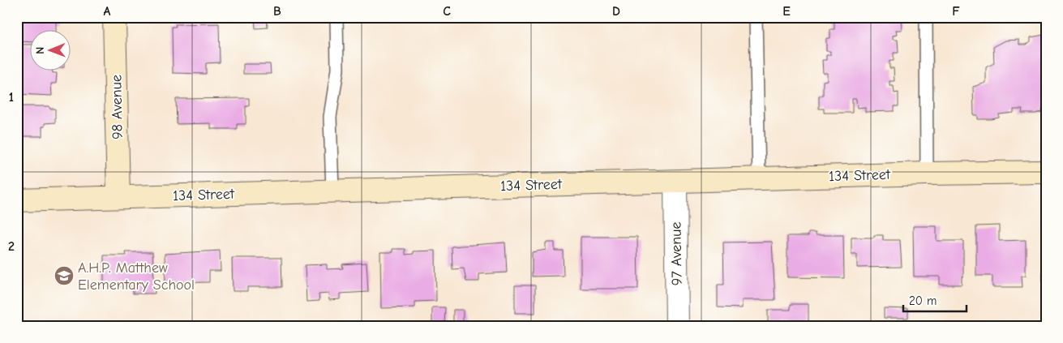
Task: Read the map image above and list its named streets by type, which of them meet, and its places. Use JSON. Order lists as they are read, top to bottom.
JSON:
{
  "streets": {
    "street": ["98 Avenue", "134 Street", "97 Avenue"]
  },
  "crossings": [
    ["98 Avenue", "134 Street"],
    ["134 Street", "97 Avenue"]
  ],
  "places": {
    "school or university": ["A.H.P. Matthew Elementary School"]
  },
  "scale_bar": "20 m",
  "north": "left",
  "grid": {
    "columns": [
      "A",
      "B",
      "C",
      "D",
      "E",
      "F"
    ],
    "rows": ["1", "2"]
  }
}
